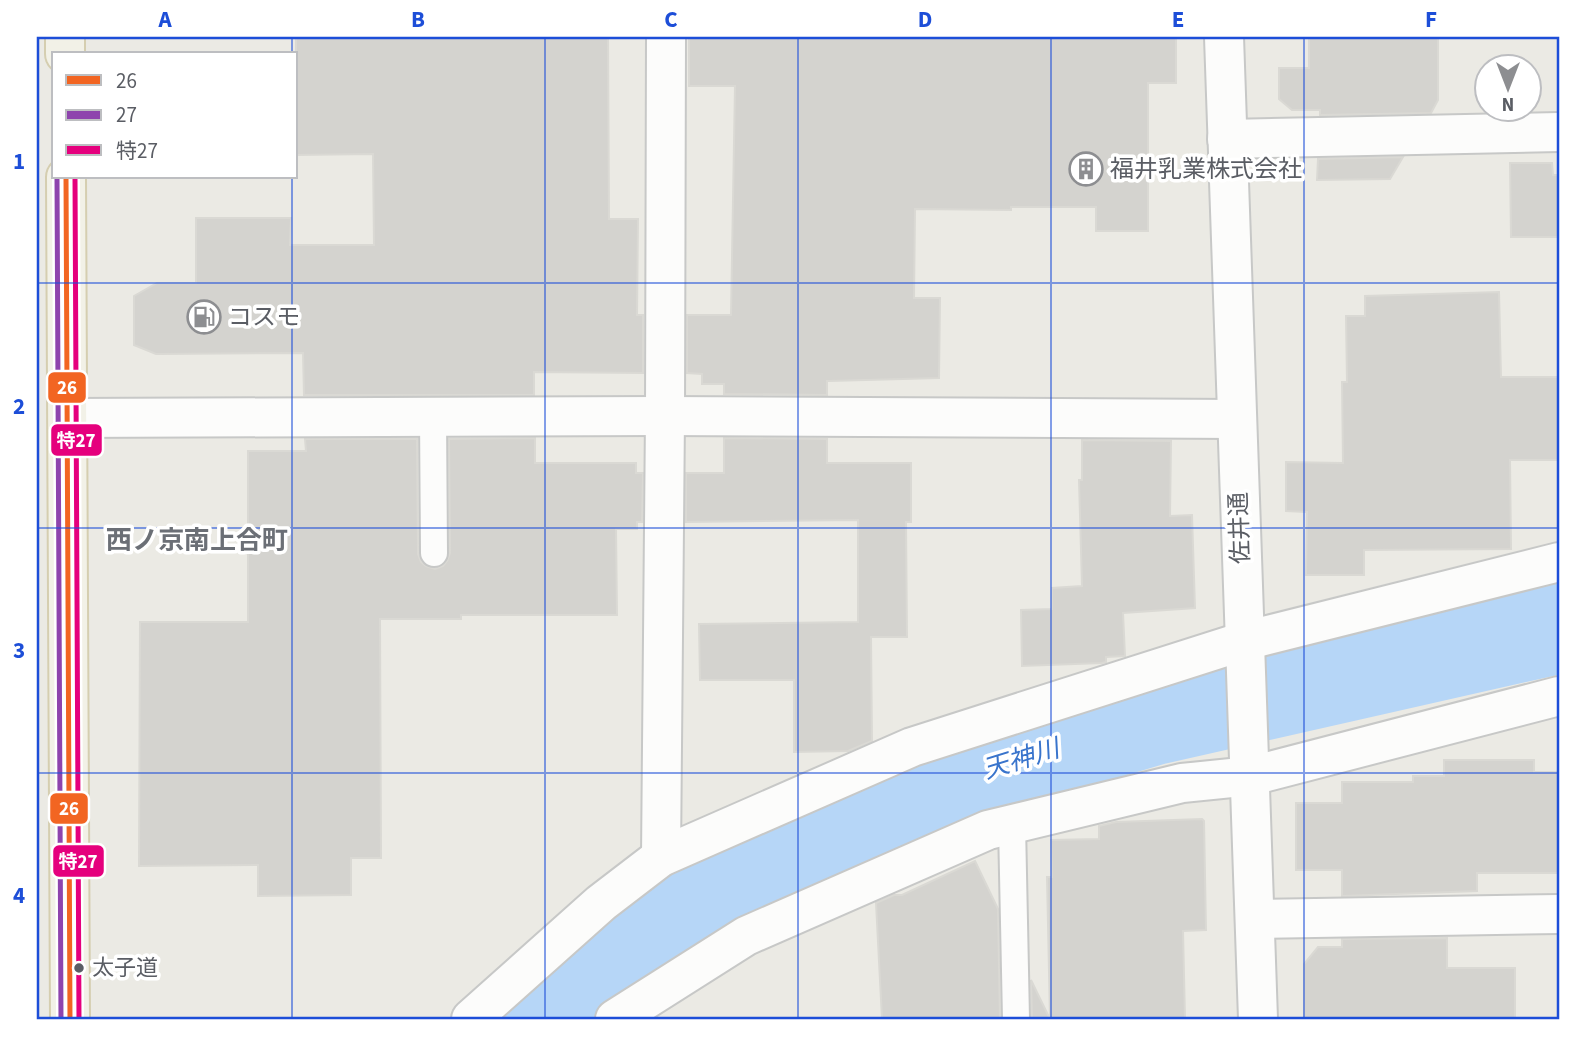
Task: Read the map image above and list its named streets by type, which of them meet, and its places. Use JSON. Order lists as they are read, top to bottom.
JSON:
{
  "streets": {
    "street": ["佐井通"]
  },
  "districts": ["西ノ京南上合町"],
  "water": ["天神川"],
  "places": {
    "building": ["福井乳業株式会社"],
    "fuel station": ["コスモ"],
    "other": ["太子道"]
  },
  "lines": ["transit line 26", "transit line 27", "transit line 特27"],
  "legend": ["26", "27", "特27"],
  "north": "bottom",
  "grid": {
    "columns": [
      "A",
      "B",
      "C",
      "D",
      "E",
      "F"
    ],
    "rows": [
      "1",
      "2",
      "3",
      "4"
    ]
  }
}
